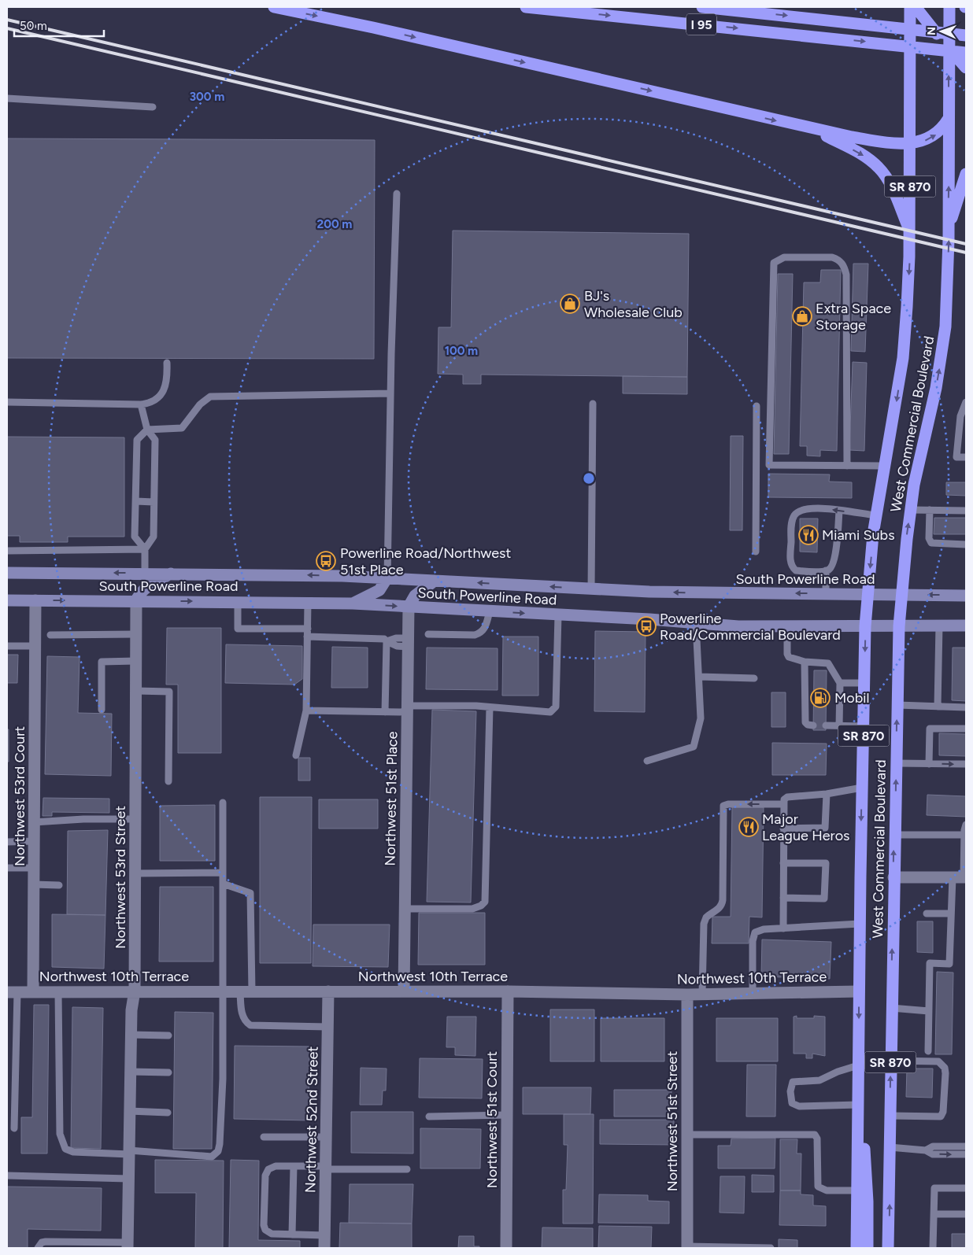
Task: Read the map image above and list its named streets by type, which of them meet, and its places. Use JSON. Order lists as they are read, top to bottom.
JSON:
{
  "streets": {
    "highway": ["I 95", "SR 870", "West Commercial Boulevard"],
    "main road": ["South Powerline Road"],
    "street": [
      "Northwest 53rd Court",
      "Northwest 51st Place",
      "Northwest 53rd Street",
      "Northwest 10th Terrace",
      "Northwest 52nd Street",
      "Northwest 51st Court",
      "Northwest 51st Street"
    ]
  },
  "crossings": [
    ["West Commercial Boulevard", "South Powerline Road"],
    ["West Commercial Boulevard", "Northwest 10th Terrace"],
    ["South Powerline Road", "Northwest 53rd Court"],
    ["South Powerline Road", "Northwest 51st Place"],
    ["South Powerline Road", "Northwest 53rd Street"],
    ["Northwest 53rd Court", "Northwest 10th Terrace"],
    ["Northwest 51st Place", "Northwest 10th Terrace"],
    ["Northwest 53rd Street", "Northwest 10th Terrace"],
    ["Northwest 10th Terrace", "Northwest 52nd Street"],
    ["Northwest 10th Terrace", "Northwest 51st Court"],
    ["Northwest 10th Terrace", "Northwest 51st Street"]
  ],
  "places": {
    "shop": ["BJ's Wholesale Club", "Extra Space Storage"],
    "restaurant": ["Miami Subs", "Major League Heros"],
    "bus stop": ["Powerline Road/Northwest 51st Place", "Powerline Road/Commercial Boulevard"],
    "fuel station": ["Mobil"]
  },
  "scale_bar": "50 m",
  "north": "left",
  "rings": ["300 m", "200 m", "100 m"]
}
